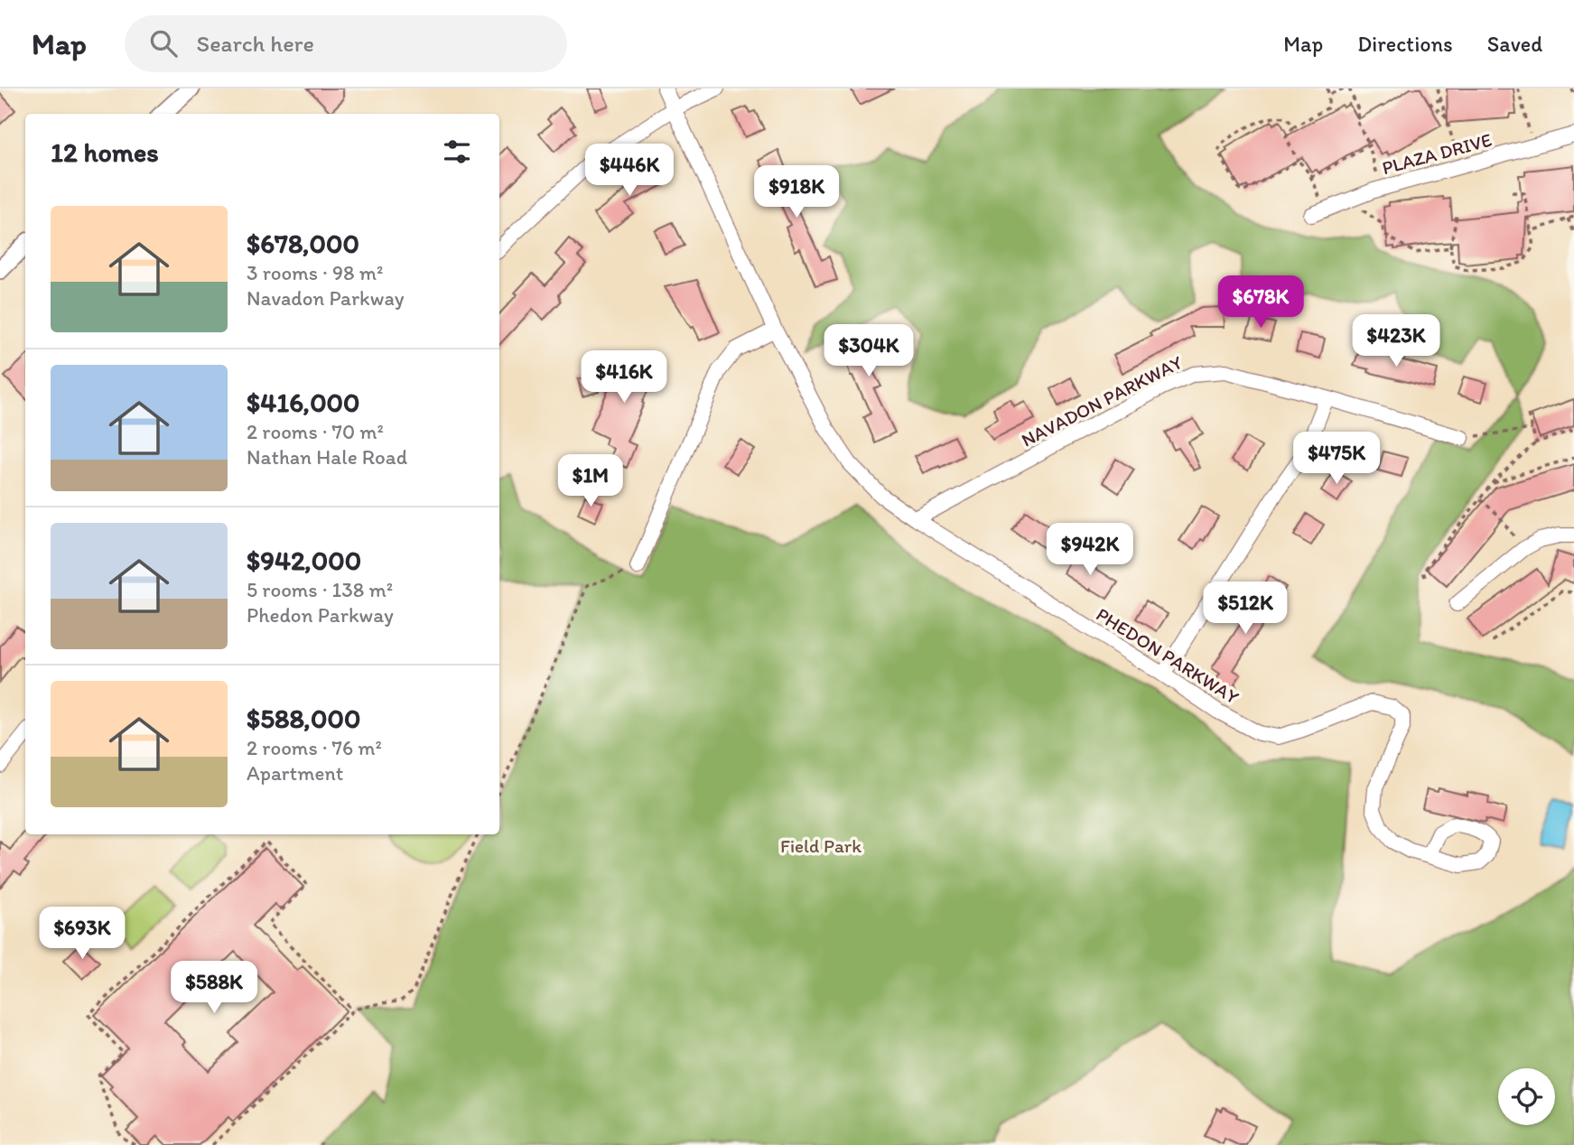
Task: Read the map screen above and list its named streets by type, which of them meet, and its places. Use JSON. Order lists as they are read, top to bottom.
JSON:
{
  "streets": {
    "street": ["PLAZA DRIVE", "NAVADON PARKWAY", "PHEDON PARKWAY"]
  },
  "crossings": [
    ["NAVADON PARKWAY", "PHEDON PARKWAY"]
  ],
  "parks": ["Field Park"],
  "page": {
    "header": "Map",
    "search": "Search here",
    "nav": ["Map", "Directions", "Saved"],
    "heading": "12 homes",
    "price": [
      "$446K",
      "$918K",
      "$678K",
      "$423K",
      "$304K",
      "$416K",
      "$475K",
      "$1M",
      "$942K",
      "$512K",
      "$693K",
      "$588K"
    ],
    "list": [
      {
        "name": "$678,000",
        "note": "3 rooms · 98 m² · Navadon Parkway"
      },
      {
        "name": "$416,000",
        "note": "2 rooms · 70 m² · Nathan Hale Road"
      },
      {
        "name": "$942,000",
        "note": "5 rooms · 138 m² · Phedon Parkway"
      },
      {
        "name": "$588,000",
        "note": "2 rooms · 76 m² · Apartment"
      }
    ]
  }
}
